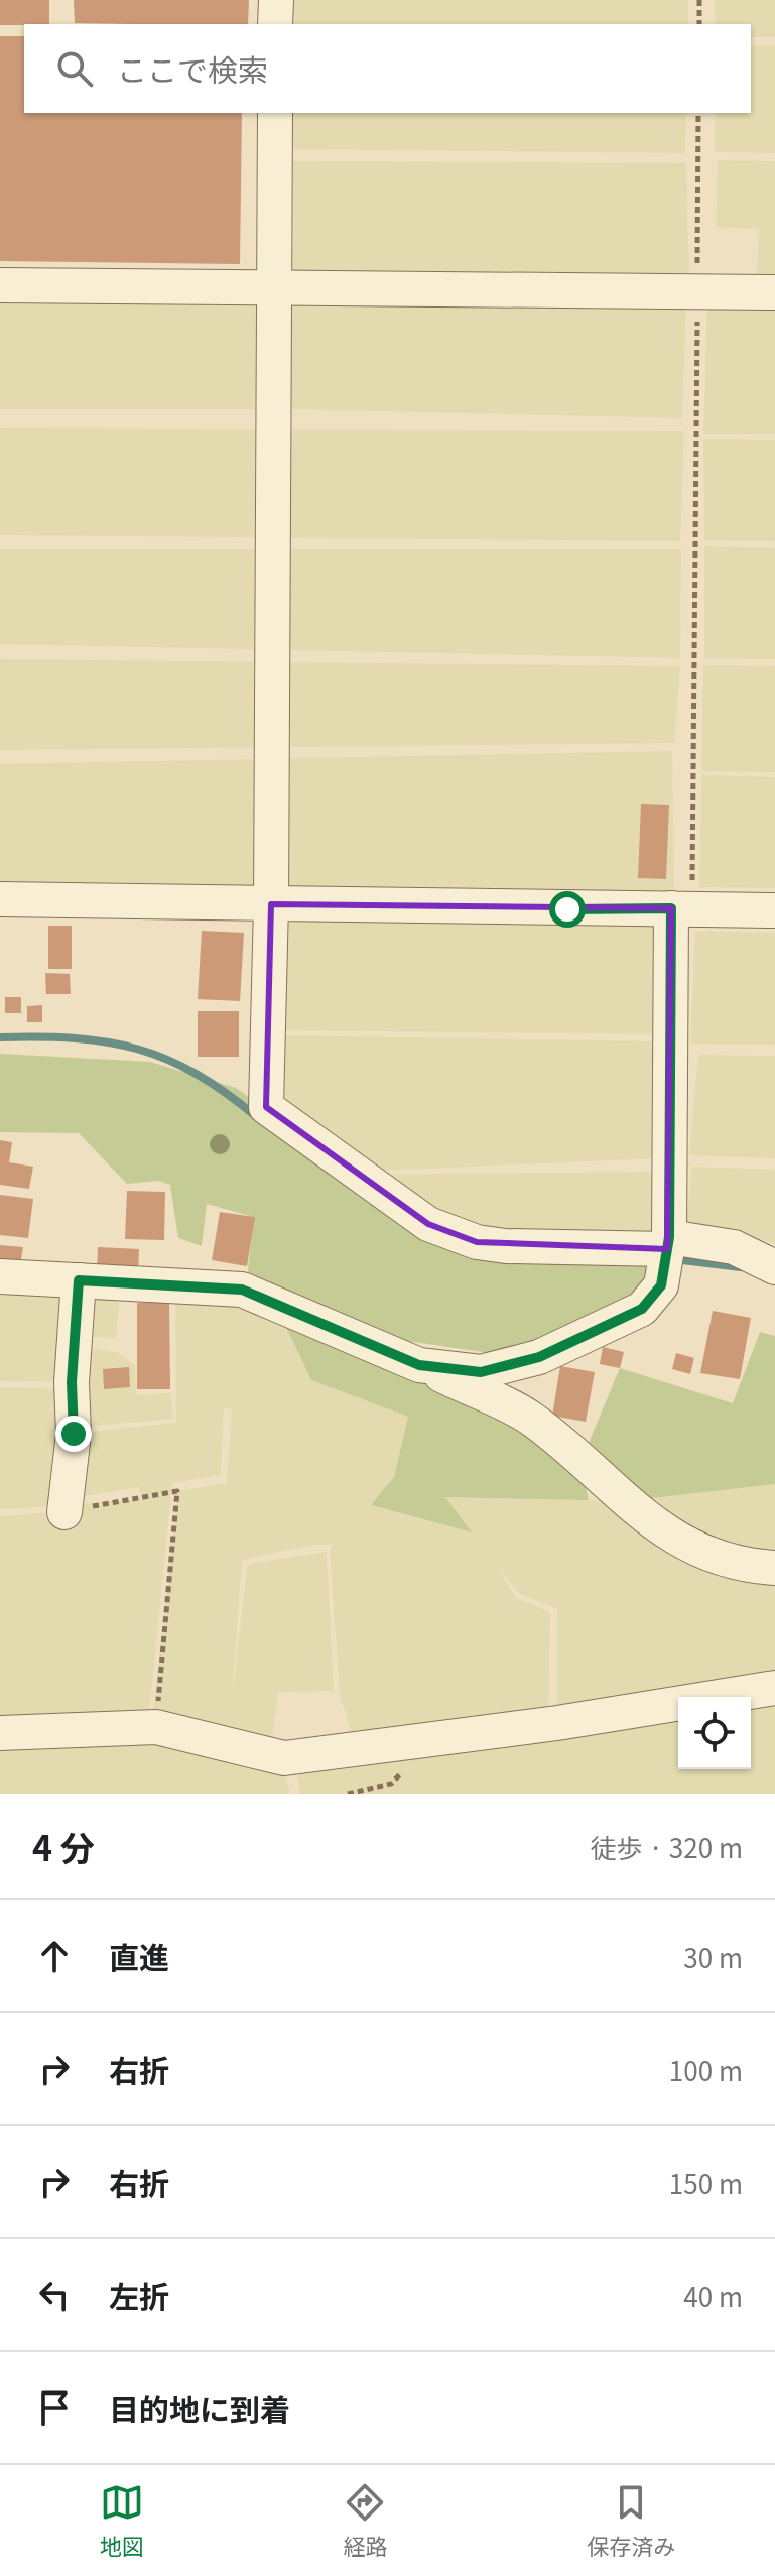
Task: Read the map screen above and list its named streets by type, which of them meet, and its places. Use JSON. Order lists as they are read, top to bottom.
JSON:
{
  "page": {
    "search": "ここで検索",
    "heading": ["4 分", "徒歩 · 320 m"],
    "list": [
      ["直進", "30 m"],
      ["右折", "100 m"],
      ["右折", "150 m"],
      ["左折", "40 m"],
      "目的地に到着"
    ],
    "nav": ["地図", "経路", "保存済み"]
  }
}
